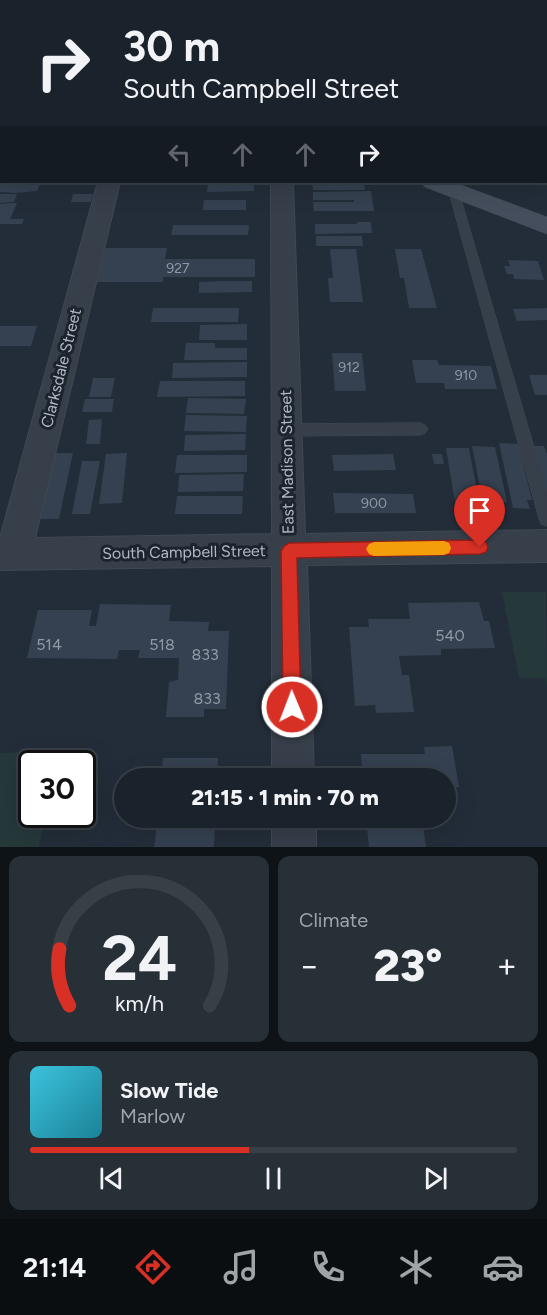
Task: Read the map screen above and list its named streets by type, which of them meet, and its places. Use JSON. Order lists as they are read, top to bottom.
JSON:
{
  "streets": {
    "street": ["Clarksdale Street", "East Madison Street", "South Campbell Street"]
  },
  "crossings": [
    ["Clarksdale Street", "South Campbell Street"],
    ["East Madison Street", "South Campbell Street"]
  ],
  "house_numbers": [
    "927",
    "912",
    "910",
    "900",
    "540",
    "514",
    "518",
    "833",
    "833"
  ],
  "page": {
    "turn": ["30 m", "South Campbell Street"],
    "limit": "30",
    "trip": "21:15 · 1 min · 70 m",
    "tile": "Climate",
    "heat": ["−", "23°", "+"],
    "song": ["Slow Tide", "Marlow"],
    "tabs": "21:14",
    "gauge": ["24", "km/h"]
  }
}
